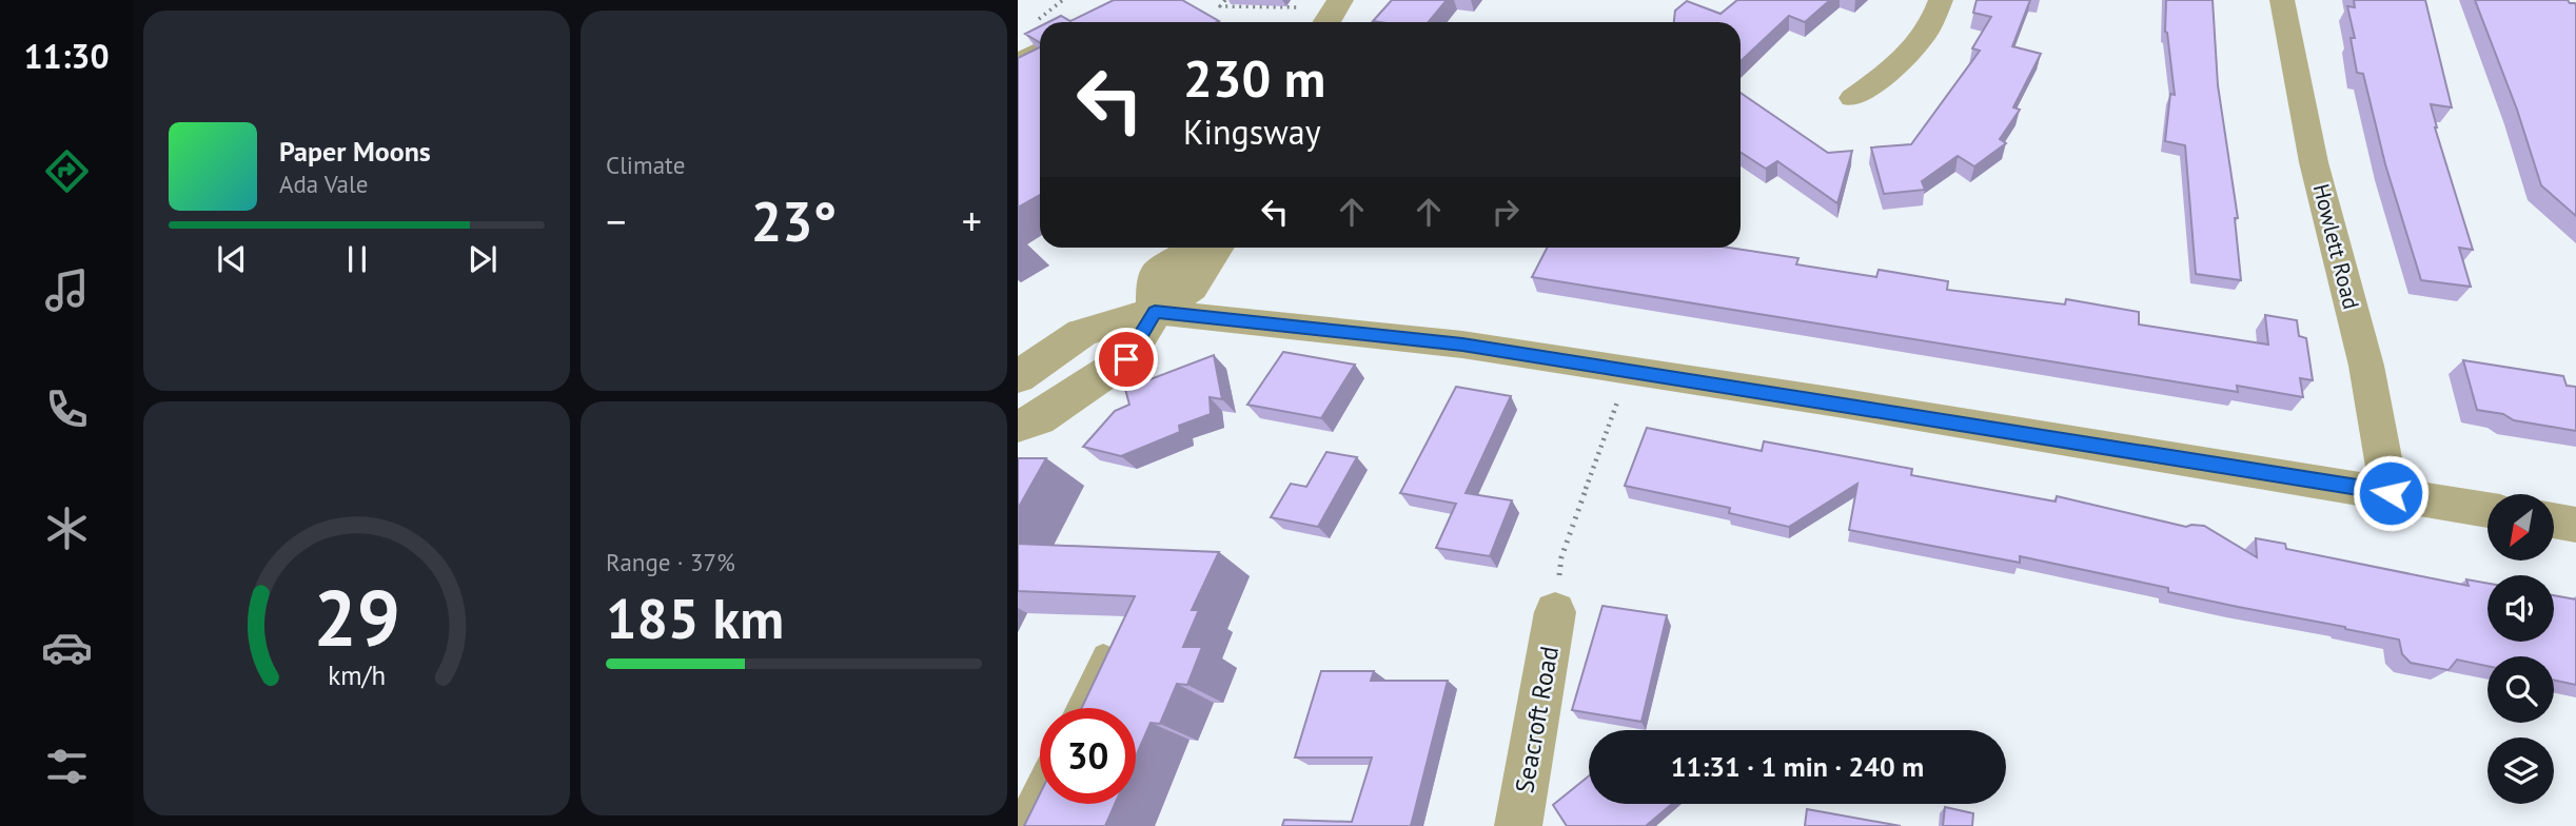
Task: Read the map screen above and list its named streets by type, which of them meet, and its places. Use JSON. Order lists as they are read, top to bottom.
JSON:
{
  "streets": {
    "street": ["Howlett Road", "Seacroft Road"]
  },
  "north": "bottom left",
  "page": {
    "tabs": "11:30",
    "tile": [
      "Climate",
      ["Range · 37%", "185 km"]
    ],
    "turn": ["230 m", "Kingsway"],
    "song": ["Paper Moons", "Ada Vale"],
    "heat": ["−", "23°", "+"],
    "limit": "30",
    "trip": "11:31 · 1 min · 240 m",
    "gauge": ["29", "km/h"]
  }
}
